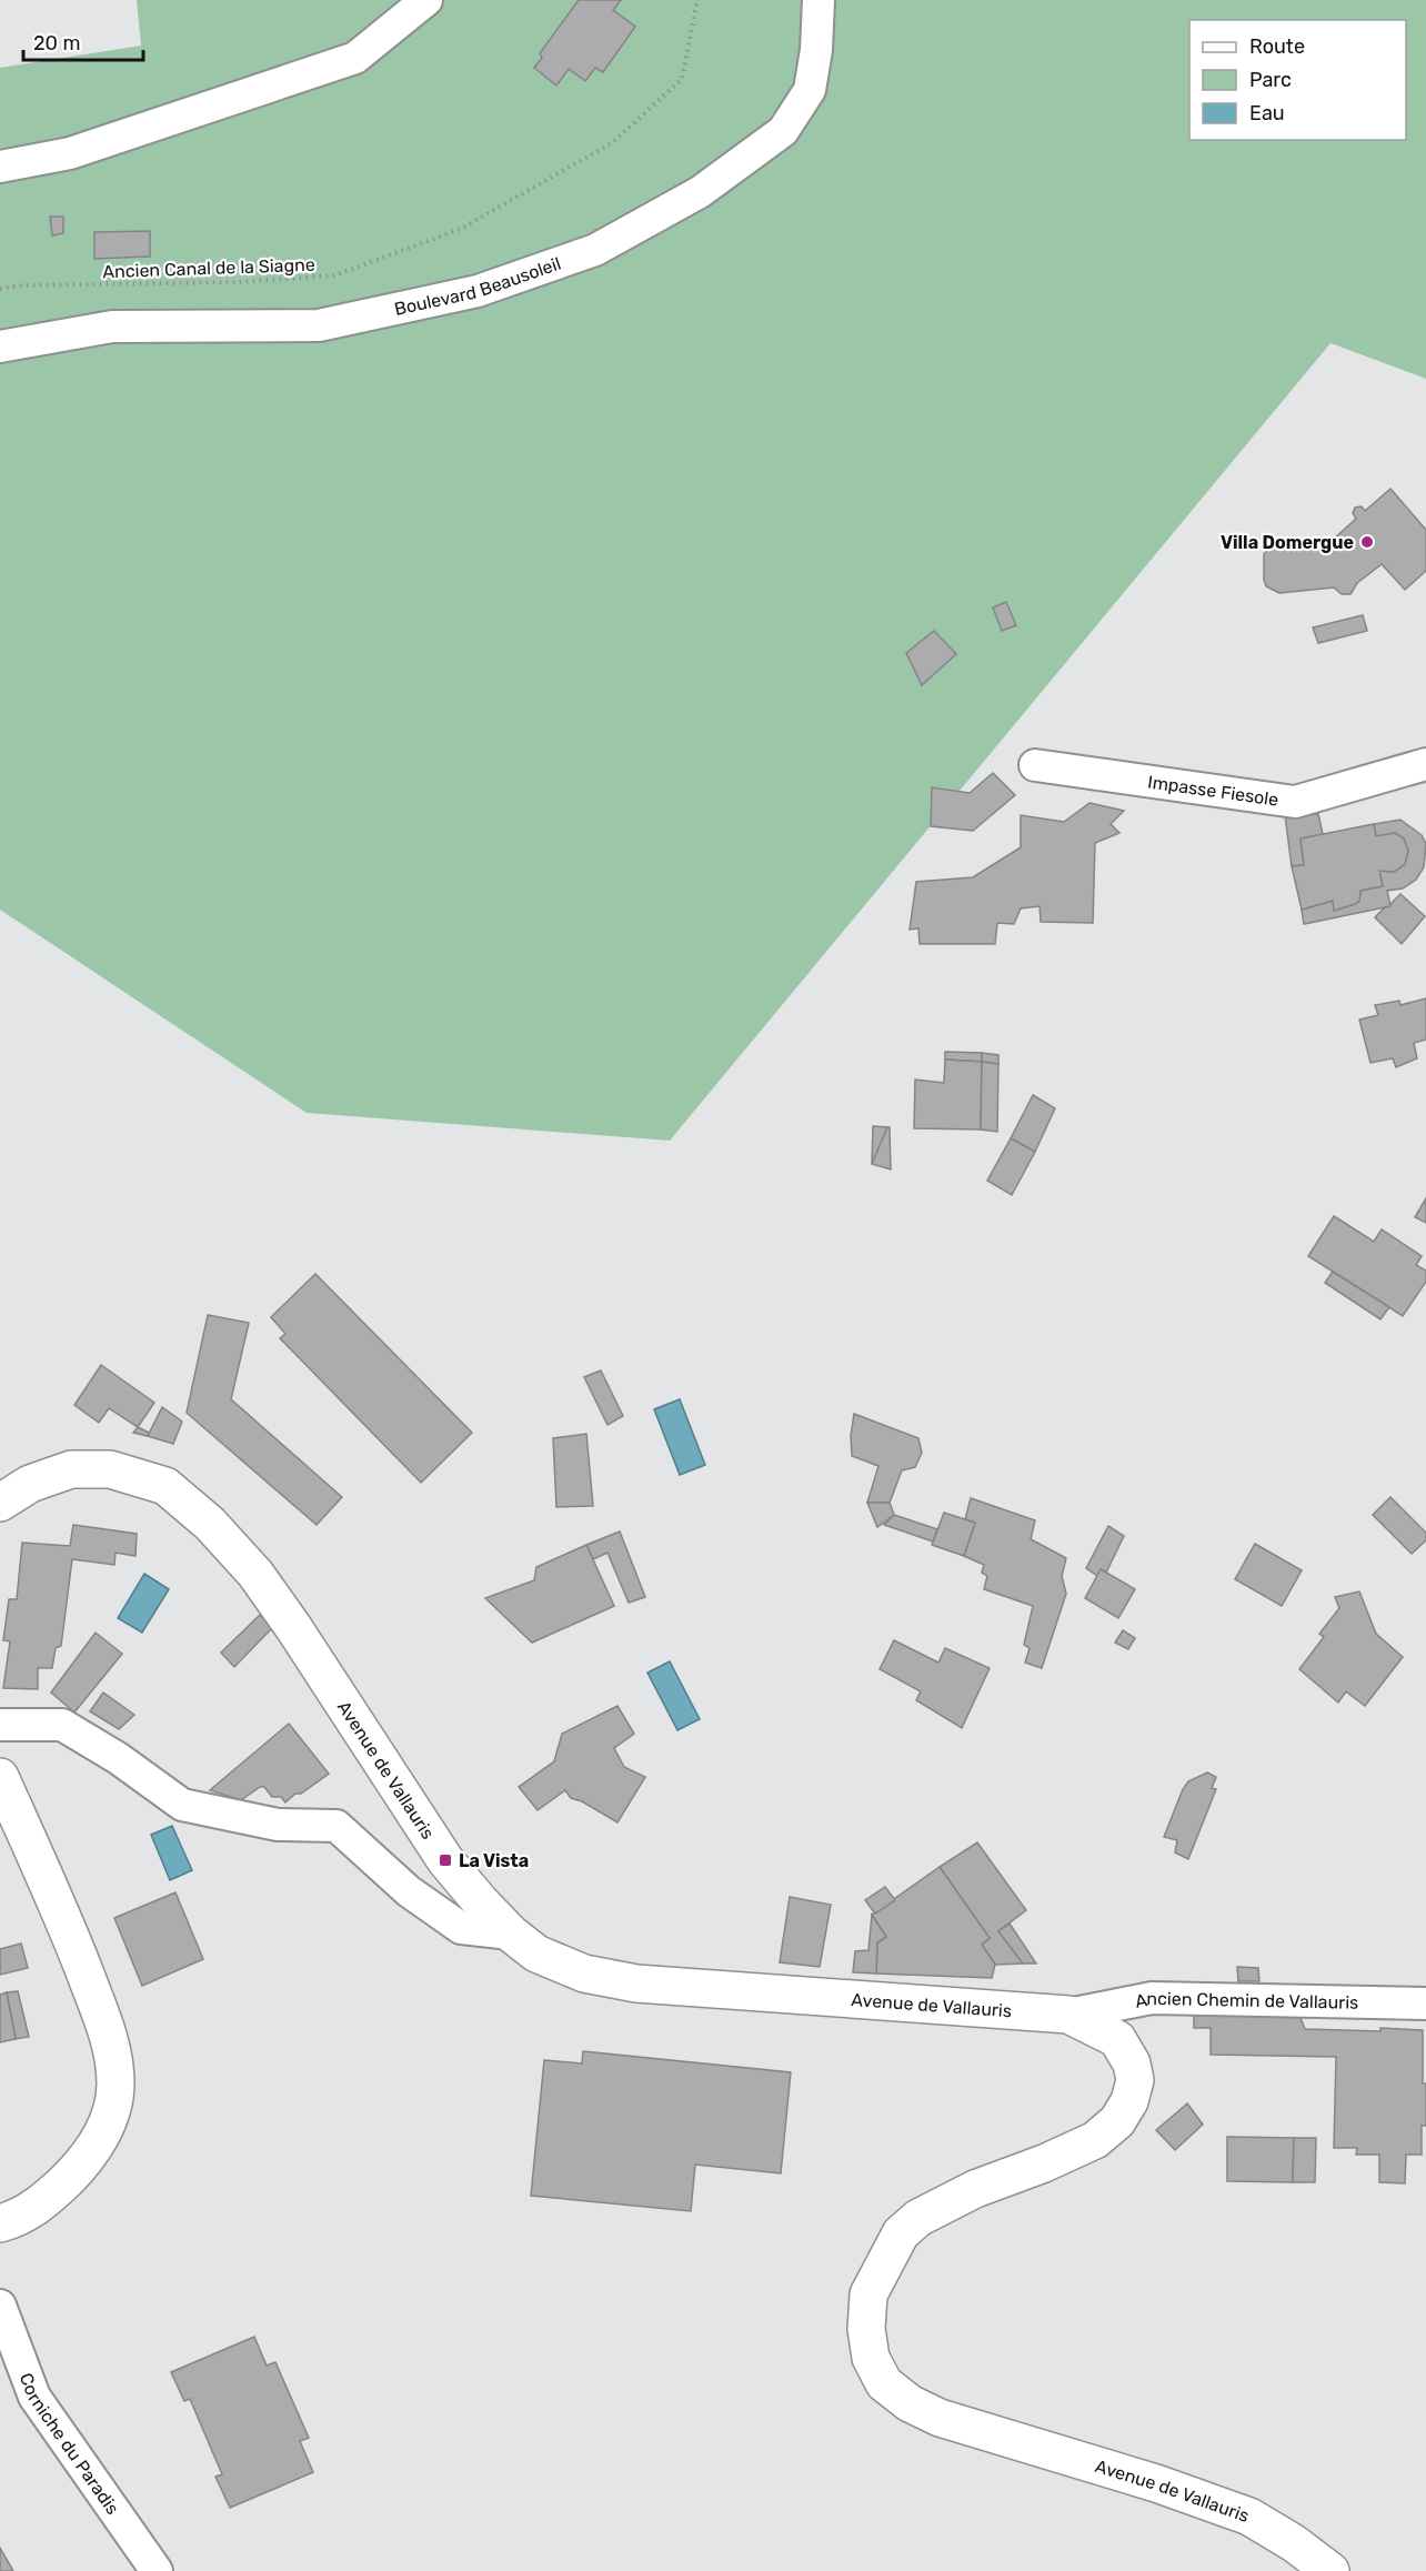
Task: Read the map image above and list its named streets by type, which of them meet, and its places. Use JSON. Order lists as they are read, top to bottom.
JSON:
{
  "streets": {
    "main road": ["Avenue de Vallauris"],
    "street": [
      "Boulevard Beausoleil",
      "Impasse Fiesole",
      "Ancien Chemin de Vallauris",
      "Corniche du Paradis"
    ],
    "path": ["Ancien Canal de la Siagne"]
  },
  "crossings": [
    ["Avenue de Vallauris", "Ancien Chemin de Vallauris"]
  ],
  "places": {
    "other": ["Villa Domergue"],
    "transit": ["La Vista"]
  },
  "legend": ["Route", "Parc", "Eau"],
  "scale_bar": "20 m"
}
